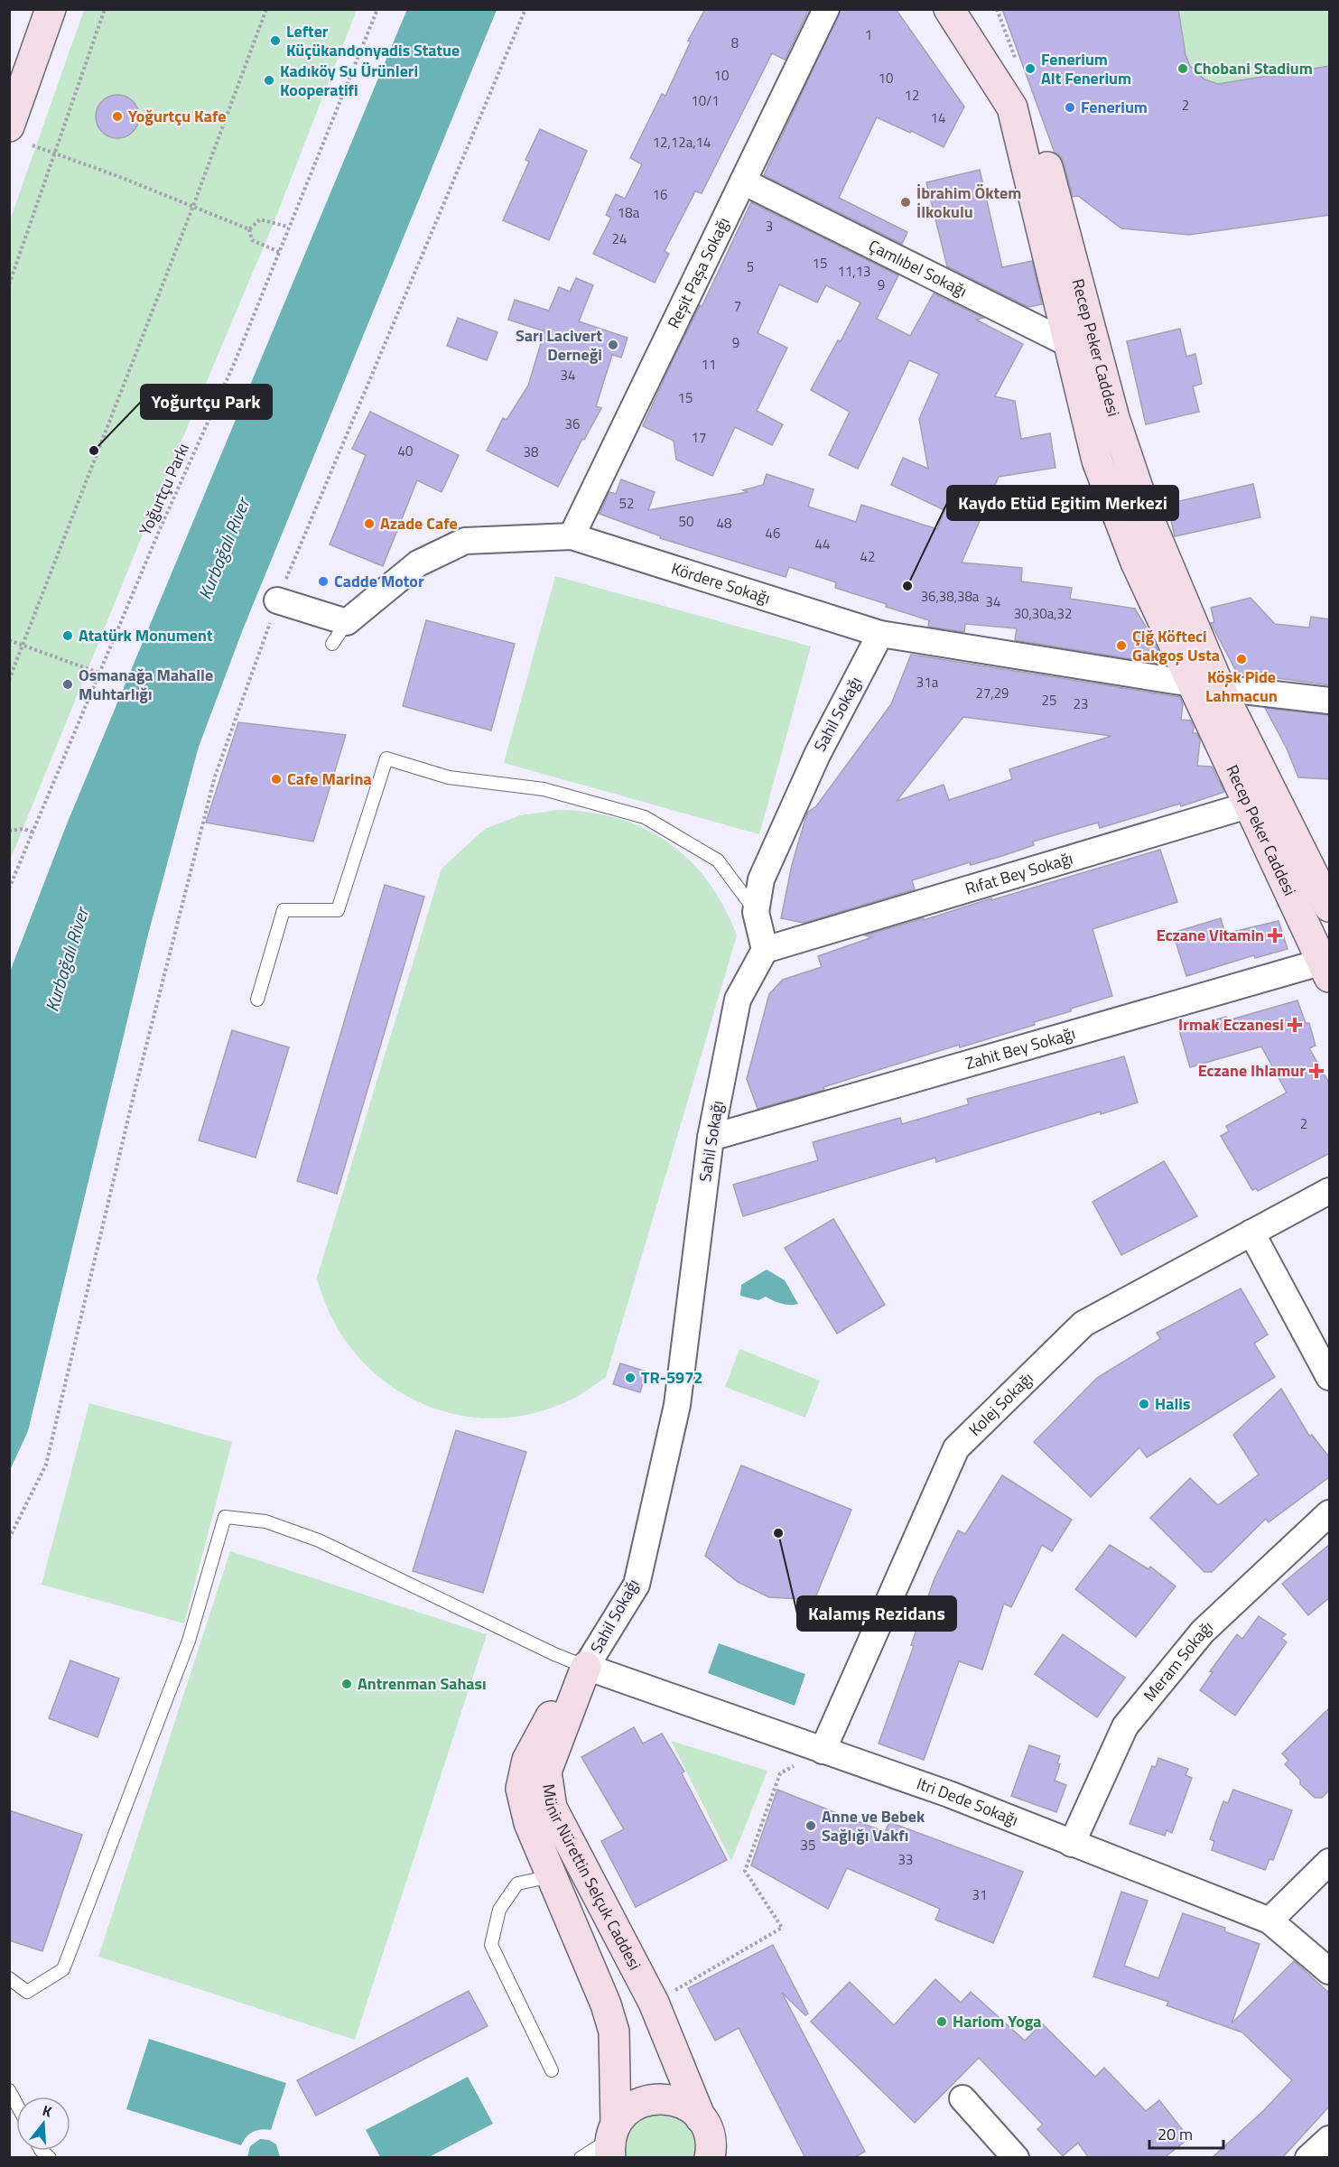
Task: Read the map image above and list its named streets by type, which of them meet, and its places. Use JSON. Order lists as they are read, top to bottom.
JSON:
{
  "streets": {
    "main road": ["Recep Peker Caddesi", "Münir Nürettin Selçuk Caddesi"],
    "street": [
      "Çamlıbel Sokağı",
      "Reşit Paşa Sokağı",
      "Kördere Sokağı",
      "Sahil Sokağı",
      "Rıfat Bey Sokağı",
      "Zahit Bey Sokağı",
      "Kolej Sokağı",
      "Meram Sokağı",
      "Itri Dede Sokağı"
    ],
    "path": ["Yoğurtçu Parkı"]
  },
  "crossings": [
    ["Çamlıbel Sokağı", "Reşit Paşa Sokağı"],
    ["Çamlıbel Sokağı", "Recep Peker Caddesi"],
    ["Reşit Paşa Sokağı", "Kördere Sokağı"],
    ["Recep Peker Caddesi", "Kördere Sokağı"],
    ["Recep Peker Caddesi", "Rıfat Bey Sokağı"],
    ["Recep Peker Caddesi", "Zahit Bey Sokağı"],
    ["Kördere Sokağı", "Sahil Sokağı"],
    ["Sahil Sokağı", "Rıfat Bey Sokağı"],
    ["Sahil Sokağı", "Zahit Bey Sokağı"],
    ["Sahil Sokağı", "Itri Dede Sokağı"],
    ["Sahil Sokağı", "Münir Nürettin Selçuk Caddesi"],
    ["Kolej Sokağı", "Itri Dede Sokağı"],
    ["Meram Sokağı", "Itri Dede Sokağı"],
    ["Itri Dede Sokağı", "Münir Nürettin Selçuk Caddesi"]
  ],
  "water": ["Kurbağalı River"],
  "places": {
    "other": [
      "Lefter Küçükandonyadis Statue",
      "Fenerium Alt Fenerium",
      "Chobani Stadium",
      "Kadıköy Su Ürünleri Kooperatifi",
      "Fenerium",
      "Yoğurtçu Kafe",
      "İbrahim Öktem İlkokulu",
      "Sarı Lacivert Derneği",
      "Yoğurtçu Park",
      "Azade Cafe",
      "Cadde Motor",
      "Kaydo Etüd Egitim Merkezi",
      "Atatürk Monument",
      "Çiğ Köfteci Gakgoş Usta",
      "Köşk Pide Lahmacun",
      "Osmanağa Mahalle Muhtarlığı",
      "Cafe Marina",
      "TR-5972",
      "Halis",
      "Kalamış Rezidans",
      "Antrenman Sahası",
      "Anne ve Bebek Sağlığı Vakfı",
      "Hariom Yoga"
    ],
    "health": ["Eczane Vitamin", "Irmak Eczanesi", "Eczane Ihlamur"]
  },
  "house_numbers": [
    "1",
    "8",
    "10",
    "10",
    "12",
    "10/1",
    "2",
    "14",
    "12,12a,14",
    "16",
    "18a",
    "3",
    "24",
    "15",
    "5",
    "11,13",
    "9",
    "7",
    "9",
    "11",
    "34",
    "15",
    "36",
    "17",
    "40",
    "38",
    "52",
    "50",
    "48",
    "46",
    "44",
    "42",
    "36,38,38a",
    "34",
    "30,30a,32",
    "31a",
    "27,29",
    "25",
    "23",
    "2",
    "35",
    "33",
    "31"
  ],
  "scale_bar": "20 m",
  "north": "top"
}
